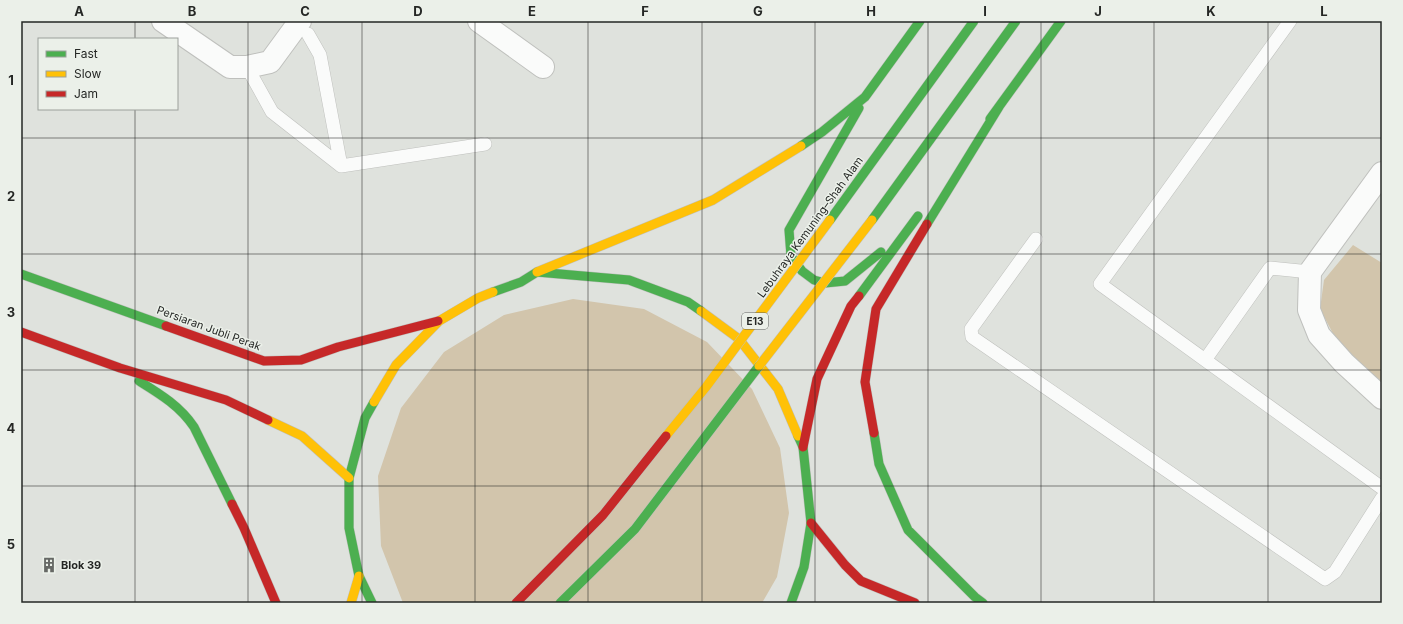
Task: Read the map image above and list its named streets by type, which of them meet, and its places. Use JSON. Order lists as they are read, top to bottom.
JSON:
{
  "streets": {
    "main road": ["Lebuhraya Kemuning–Shah Alam", "E13", "Persiaran Jubli Perak"]
  },
  "places": {
    "building": ["Blok 39"]
  },
  "legend": ["Fast", "Slow", "Jam"],
  "grid": {
    "columns": [
      "A",
      "B",
      "C",
      "D",
      "E",
      "F",
      "G",
      "H",
      "I",
      "J",
      "K",
      "L"
    ],
    "rows": [
      "1",
      "2",
      "3",
      "4",
      "5"
    ]
  }
}
